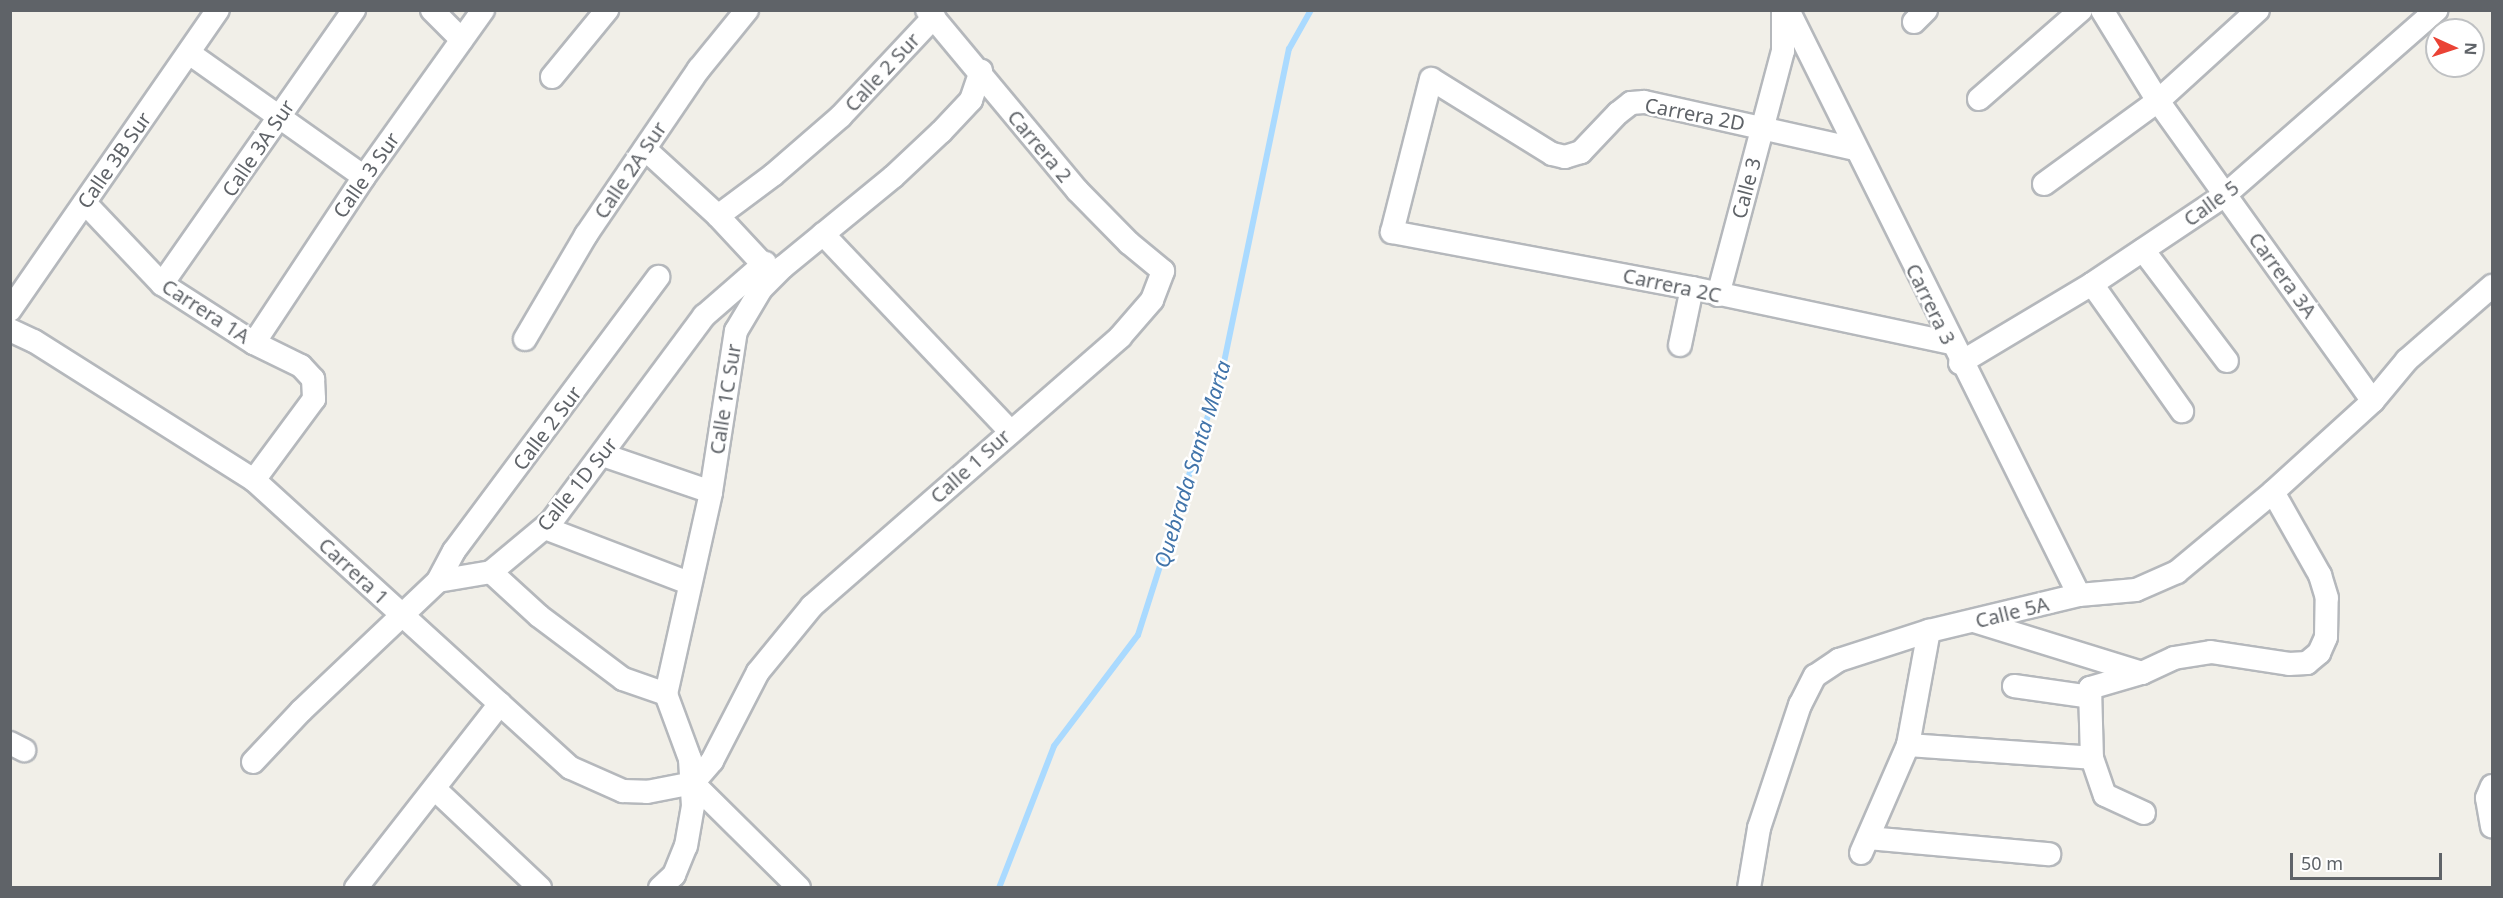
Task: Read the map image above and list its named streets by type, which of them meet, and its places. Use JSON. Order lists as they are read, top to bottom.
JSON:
{
  "streets": {
    "street": [
      "Calle 2 Sur",
      "Carrera 2D",
      "Carrera 2",
      "Calle 3A Sur",
      "Calle 3B Sur",
      "Calle 2A Sur",
      "Calle 3 Sur",
      "Calle 3",
      "Calle 5",
      "Carrera 3A",
      "Carrera 2C",
      "Carrera 3",
      "Carrera 1A",
      "Calle 1C Sur",
      "Calle 1 Sur",
      "Calle 1D Sur",
      "Carrera 1",
      "Calle 5A"
    ]
  },
  "crossings": [
    ["Calle 2 Sur", "Carrera 2"],
    ["Calle 2 Sur", "Calle 1D Sur"],
    ["Carrera 2D", "Calle 3"],
    ["Carrera 2D", "Carrera 2C"],
    ["Carrera 2D", "Carrera 3"],
    ["Carrera 2", "Calle 1C Sur"],
    ["Carrera 2", "Calle 1 Sur"],
    ["Calle 3A Sur", "Carrera 1A"],
    ["Calle 3B Sur", "Carrera 1A"],
    ["Calle 3 Sur", "Carrera 1A"],
    ["Calle 3", "Carrera 2C"],
    ["Calle 5", "Carrera 3A"],
    ["Calle 5", "Carrera 2C"],
    ["Calle 5", "Carrera 3"],
    ["Carrera 3A", "Calle 5A"],
    ["Carrera 2C", "Carrera 3"],
    ["Carrera 3", "Calle 5A"],
    ["Carrera 1A", "Carrera 1"],
    ["Calle 1C Sur", "Calle 1D Sur"],
    ["Calle 1 Sur", "Carrera 1"]
  ],
  "water": ["Quebrada Santa Marta"],
  "scale_bar": "50 m",
  "north": "right"
}
